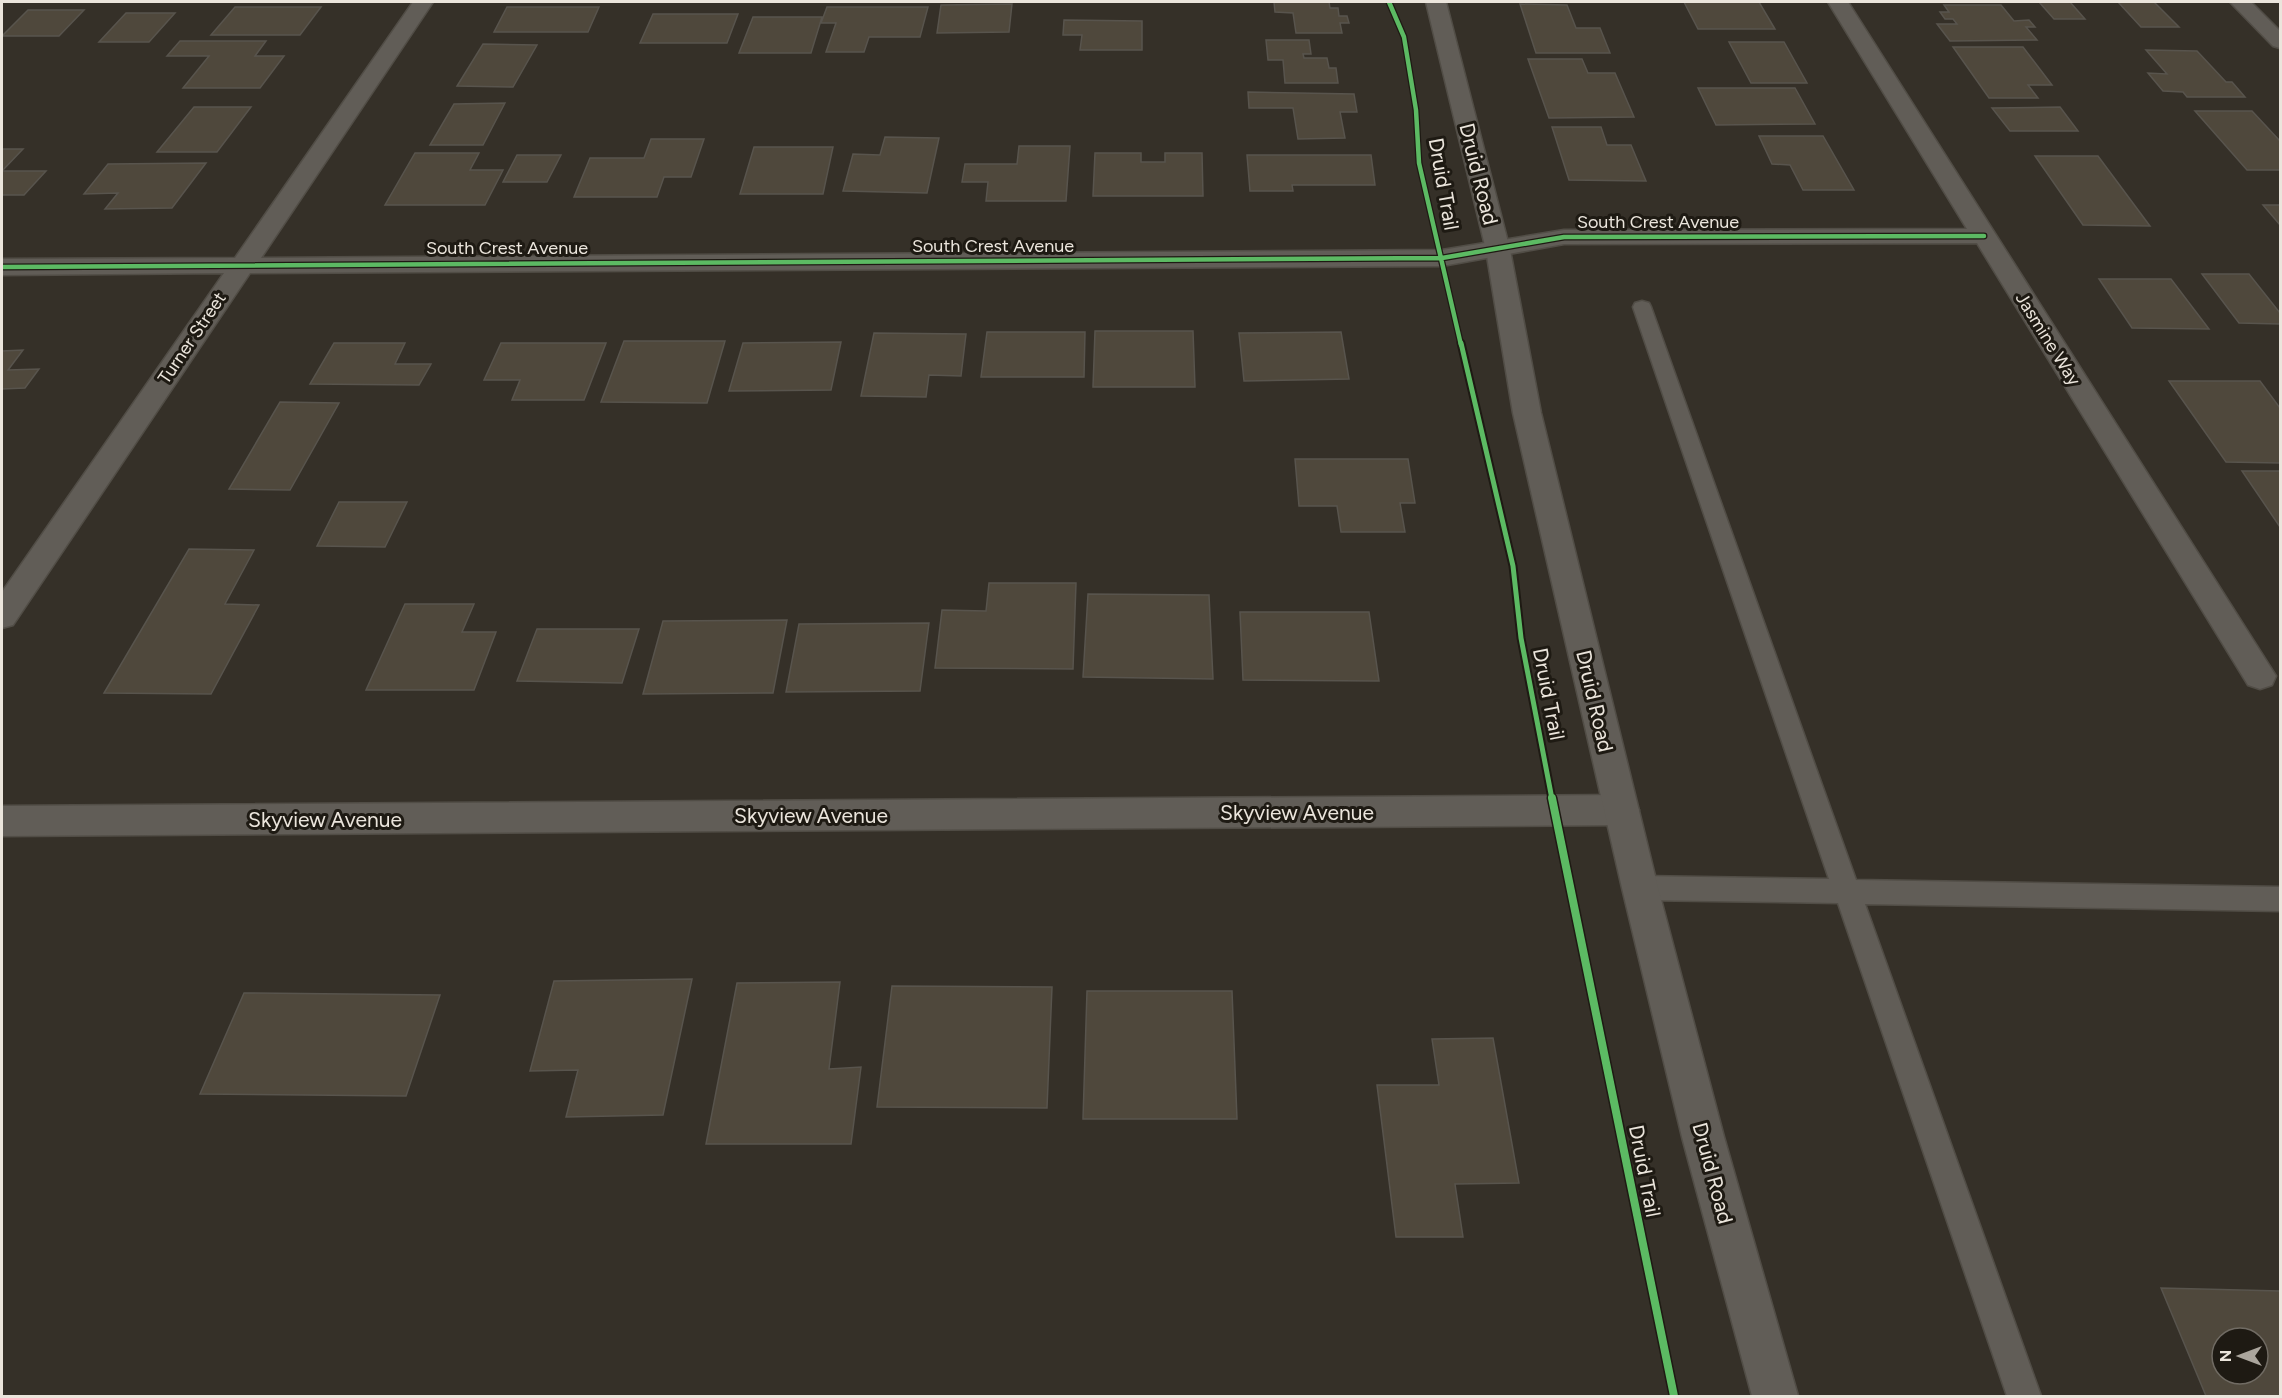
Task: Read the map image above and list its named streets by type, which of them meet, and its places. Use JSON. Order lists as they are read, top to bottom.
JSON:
{
  "streets": {
    "street": [
      "Druid Road",
      "South Crest Avenue",
      "Turner Street",
      "Jasmine Way",
      "Skyview Avenue"
    ],
    "cycle path": ["Druid Trail"]
  },
  "crossings": [
    ["Druid Road", "South Crest Avenue"],
    ["Druid Road", "Skyview Avenue"],
    ["South Crest Avenue", "Turner Street"],
    ["South Crest Avenue", "Jasmine Way"]
  ],
  "north": "left"
}
